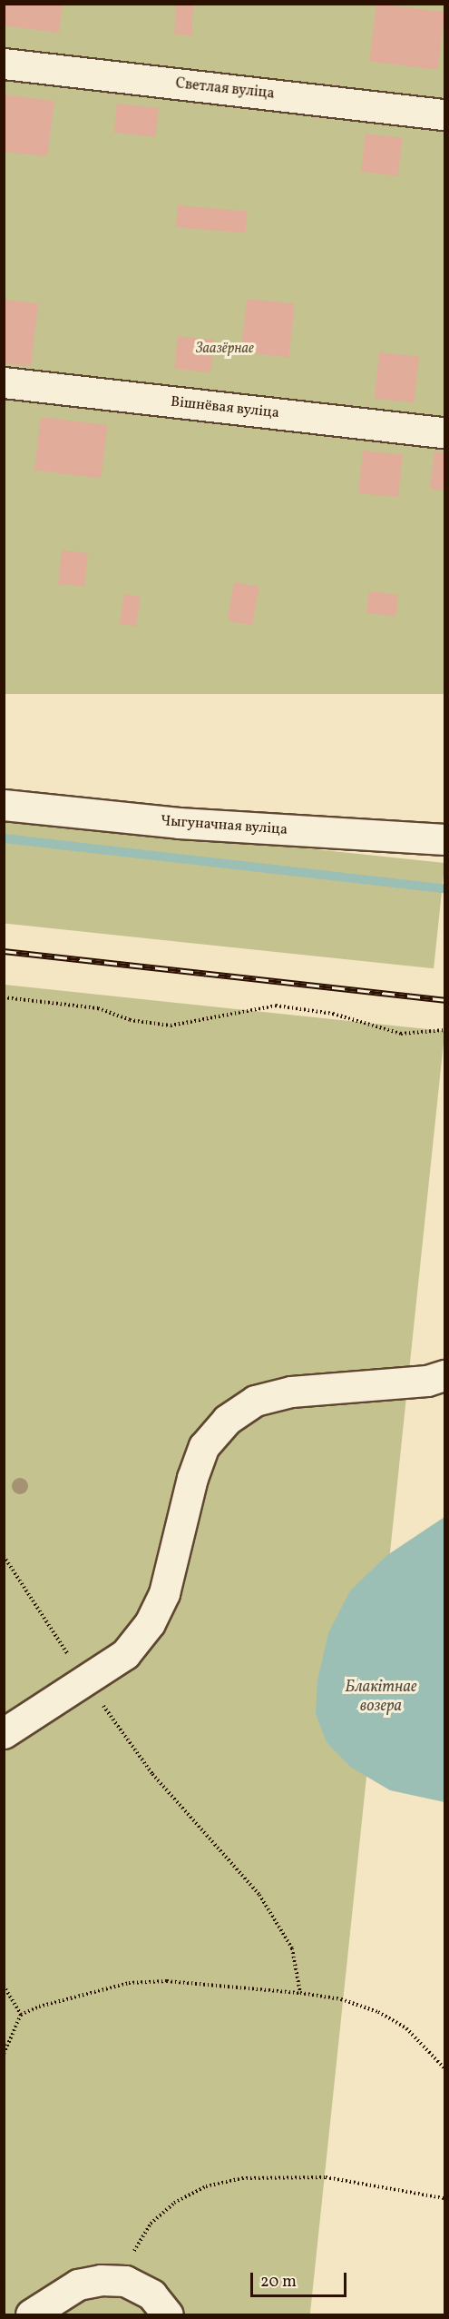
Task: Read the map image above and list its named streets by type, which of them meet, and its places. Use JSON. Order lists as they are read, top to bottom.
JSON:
{
  "streets": {
    "street": ["Светлая вуліца", "Вішнёвая вуліца", "Чыгуначная вуліца"]
  },
  "water": ["Блакітнае возера"],
  "parks": ["Заазёрнае"],
  "scale_bar": "20 m"
}
